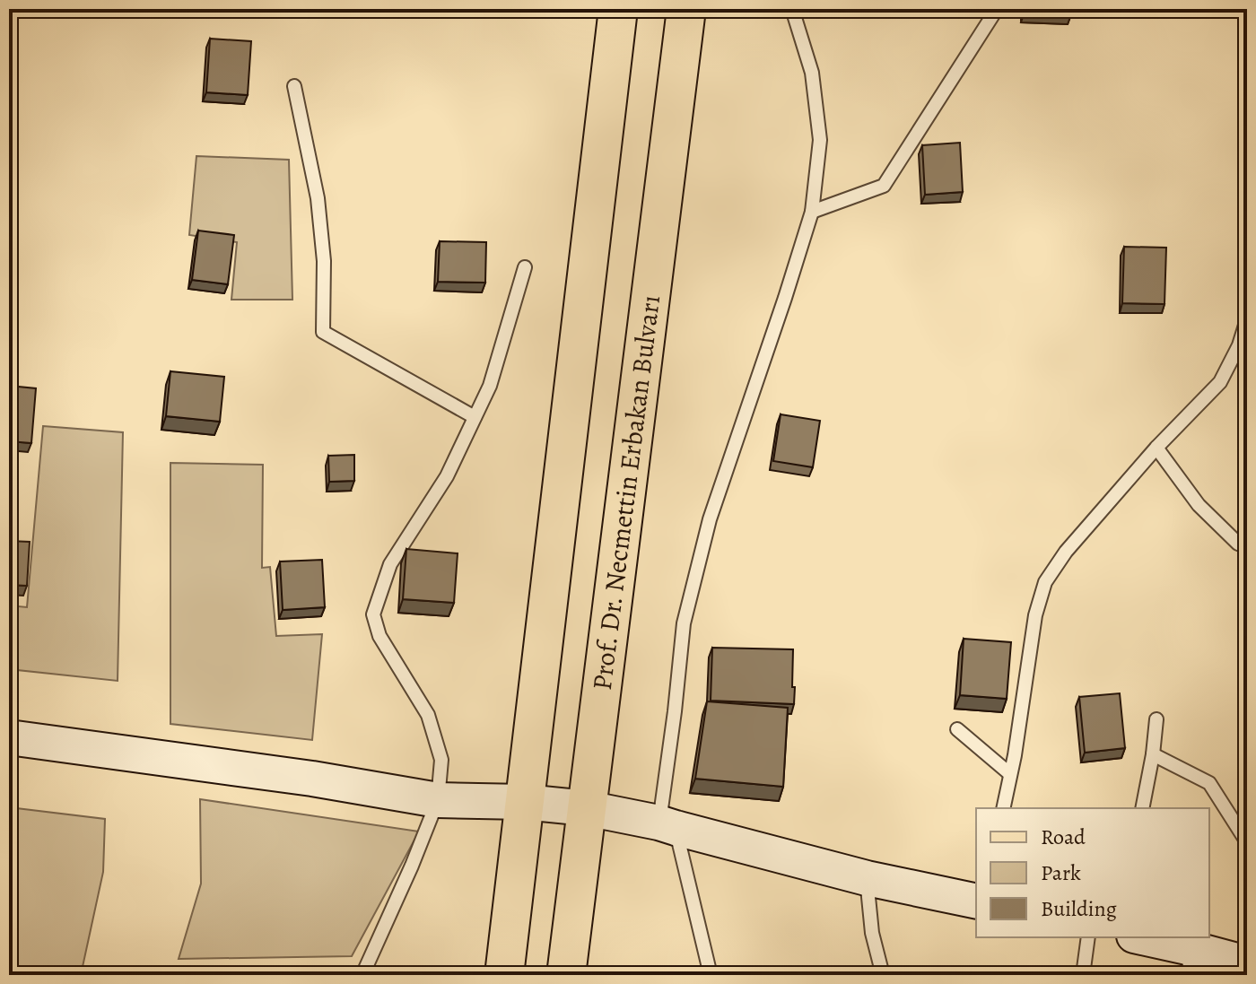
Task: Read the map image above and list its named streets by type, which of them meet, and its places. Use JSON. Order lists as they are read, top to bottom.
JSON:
{
  "streets": {
    "main road": ["Prof. Dr. Necmettin Erbakan Bulvarı"]
  },
  "legend": ["Road", "Park", "Building"]
}
